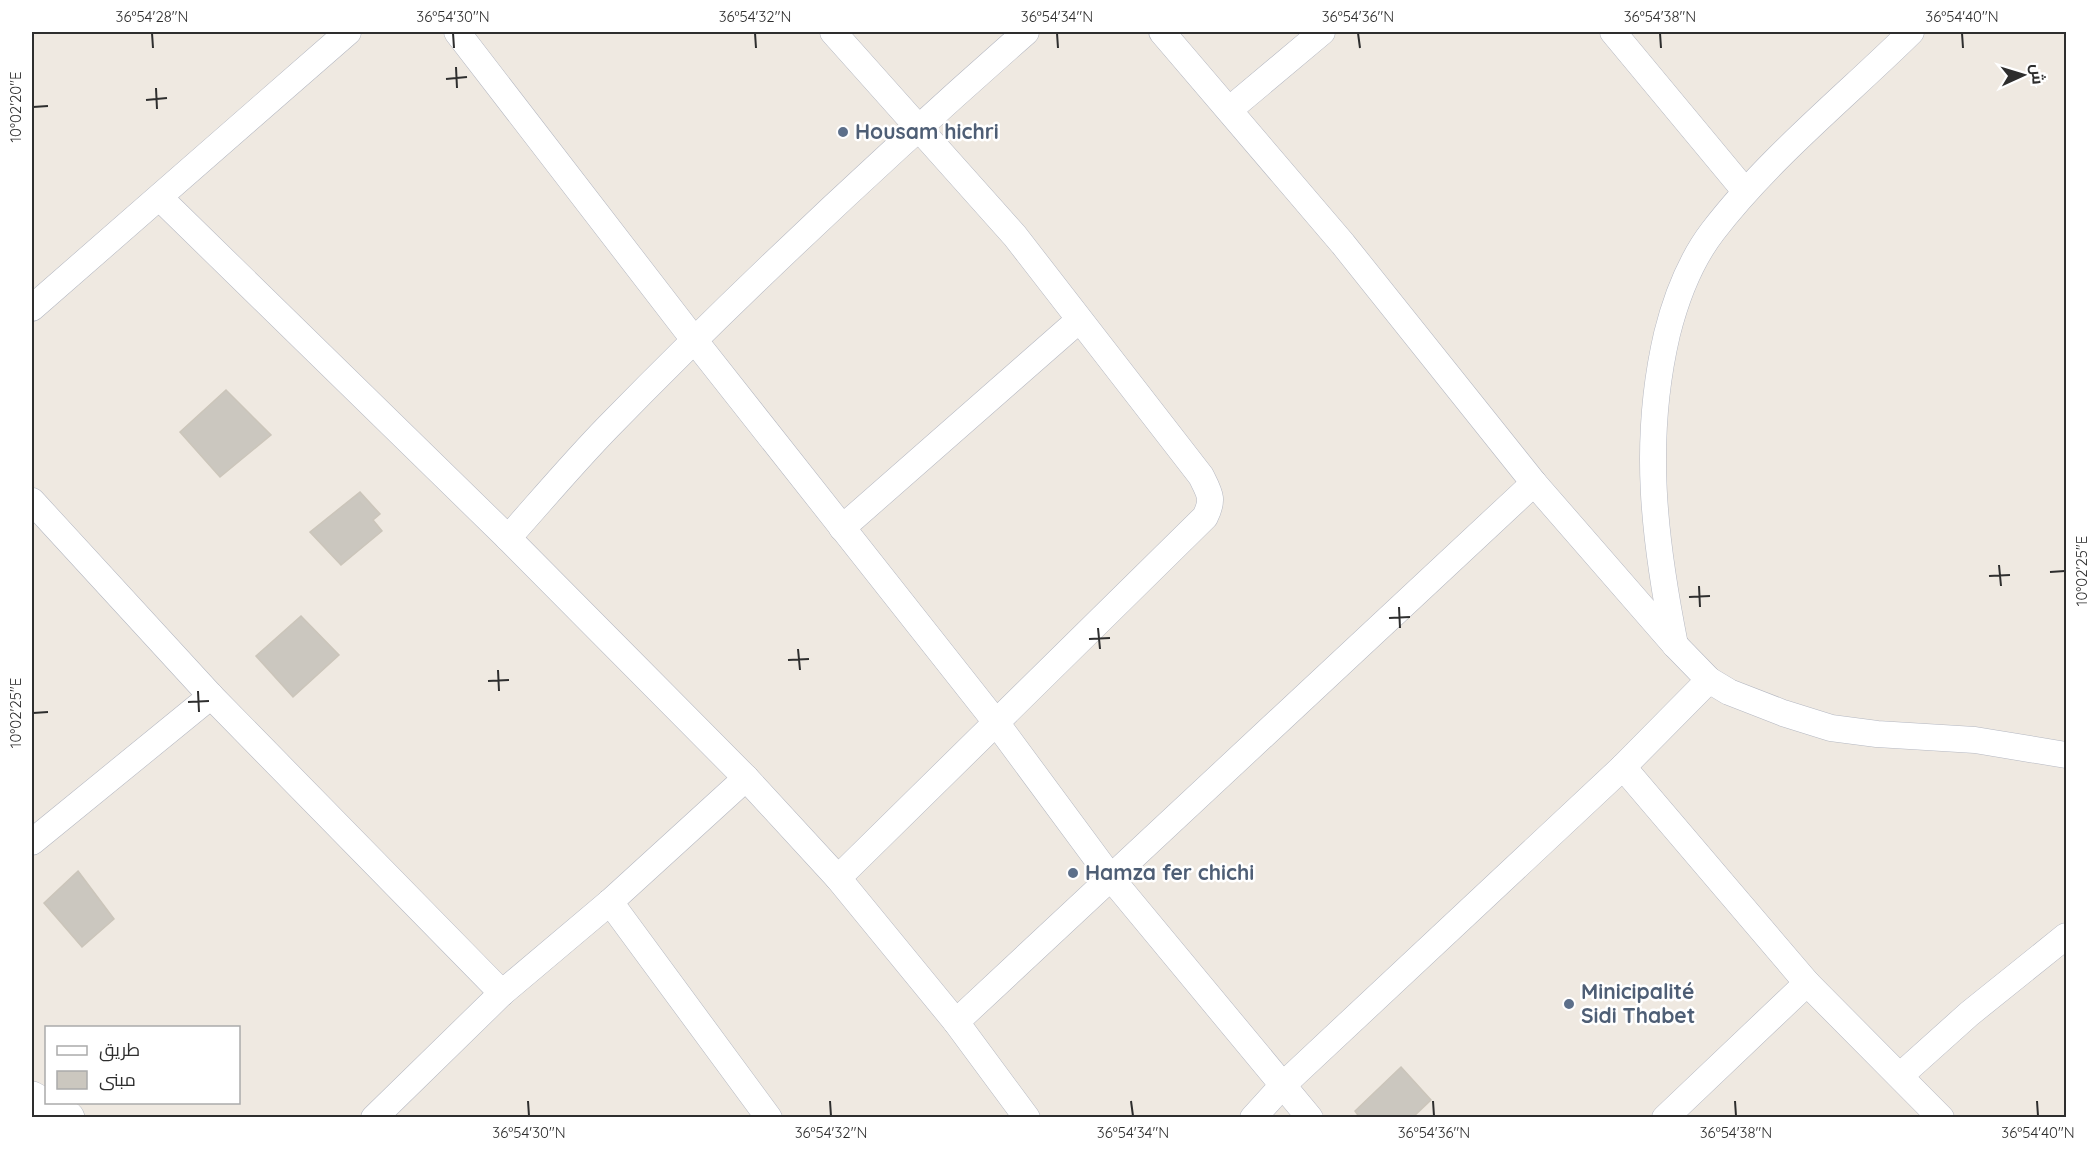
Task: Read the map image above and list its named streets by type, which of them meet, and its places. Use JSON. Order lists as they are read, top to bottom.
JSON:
{
  "places": ["Housam hichri", "Hamza fer chichi", "Minicipalité Sidi Thabet"],
  "legend": ["طريق", "مبنى"],
  "north": "right",
  "coordinates": [
    "36°54'28\"N",
    "36°54'30\"N",
    "36°54'32\"N",
    "36°54'34\"N",
    "36°54'36\"N",
    "36°54'38\"N",
    "36°54'40\"N",
    "10°02'20\"E",
    "10°02'25\"E"
  ]
}
